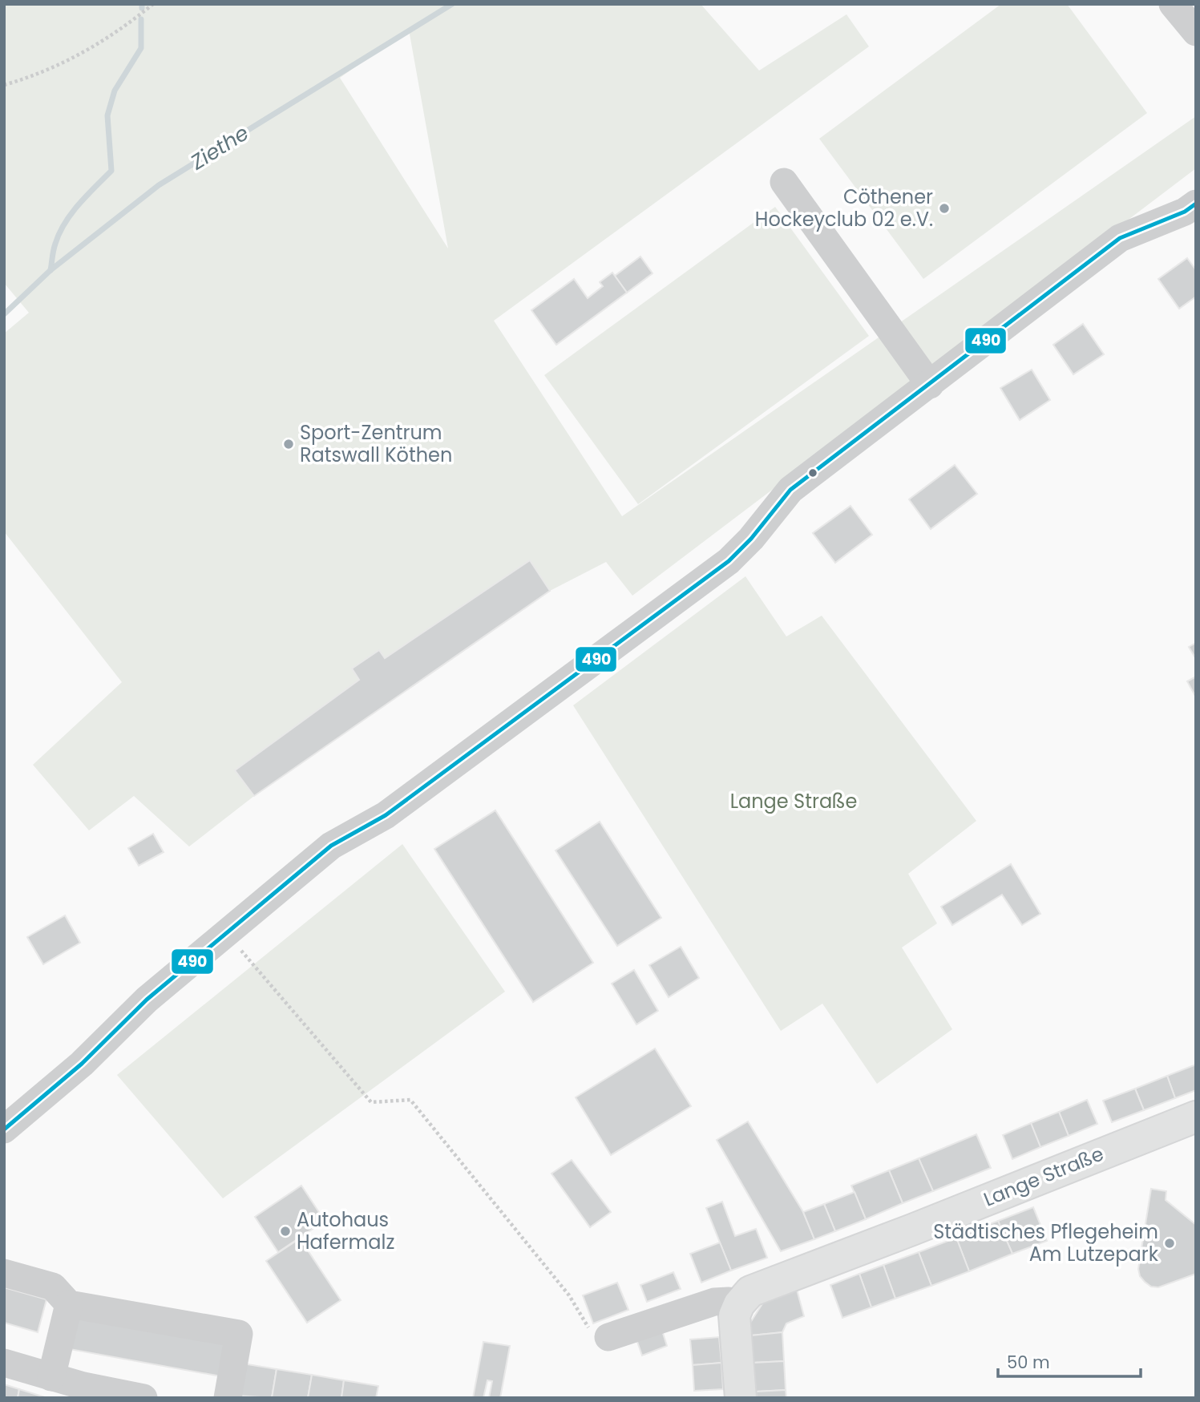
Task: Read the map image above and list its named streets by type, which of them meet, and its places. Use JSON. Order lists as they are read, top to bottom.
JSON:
{
  "streets": {
    "main road": ["Lange Straße"]
  },
  "water": ["Ziethe"],
  "parks": ["Lange Straße"],
  "places": [
    "Cöthener Hockeyclub 02 e.V.",
    "Sport-Zentrum Ratswall Köthen",
    "Autohaus Hafermalz",
    "Städtisches Pflegeheim Am Lutzepark"
  ],
  "lines": ["transit line 490"],
  "scale_bar": "50 m"
}
